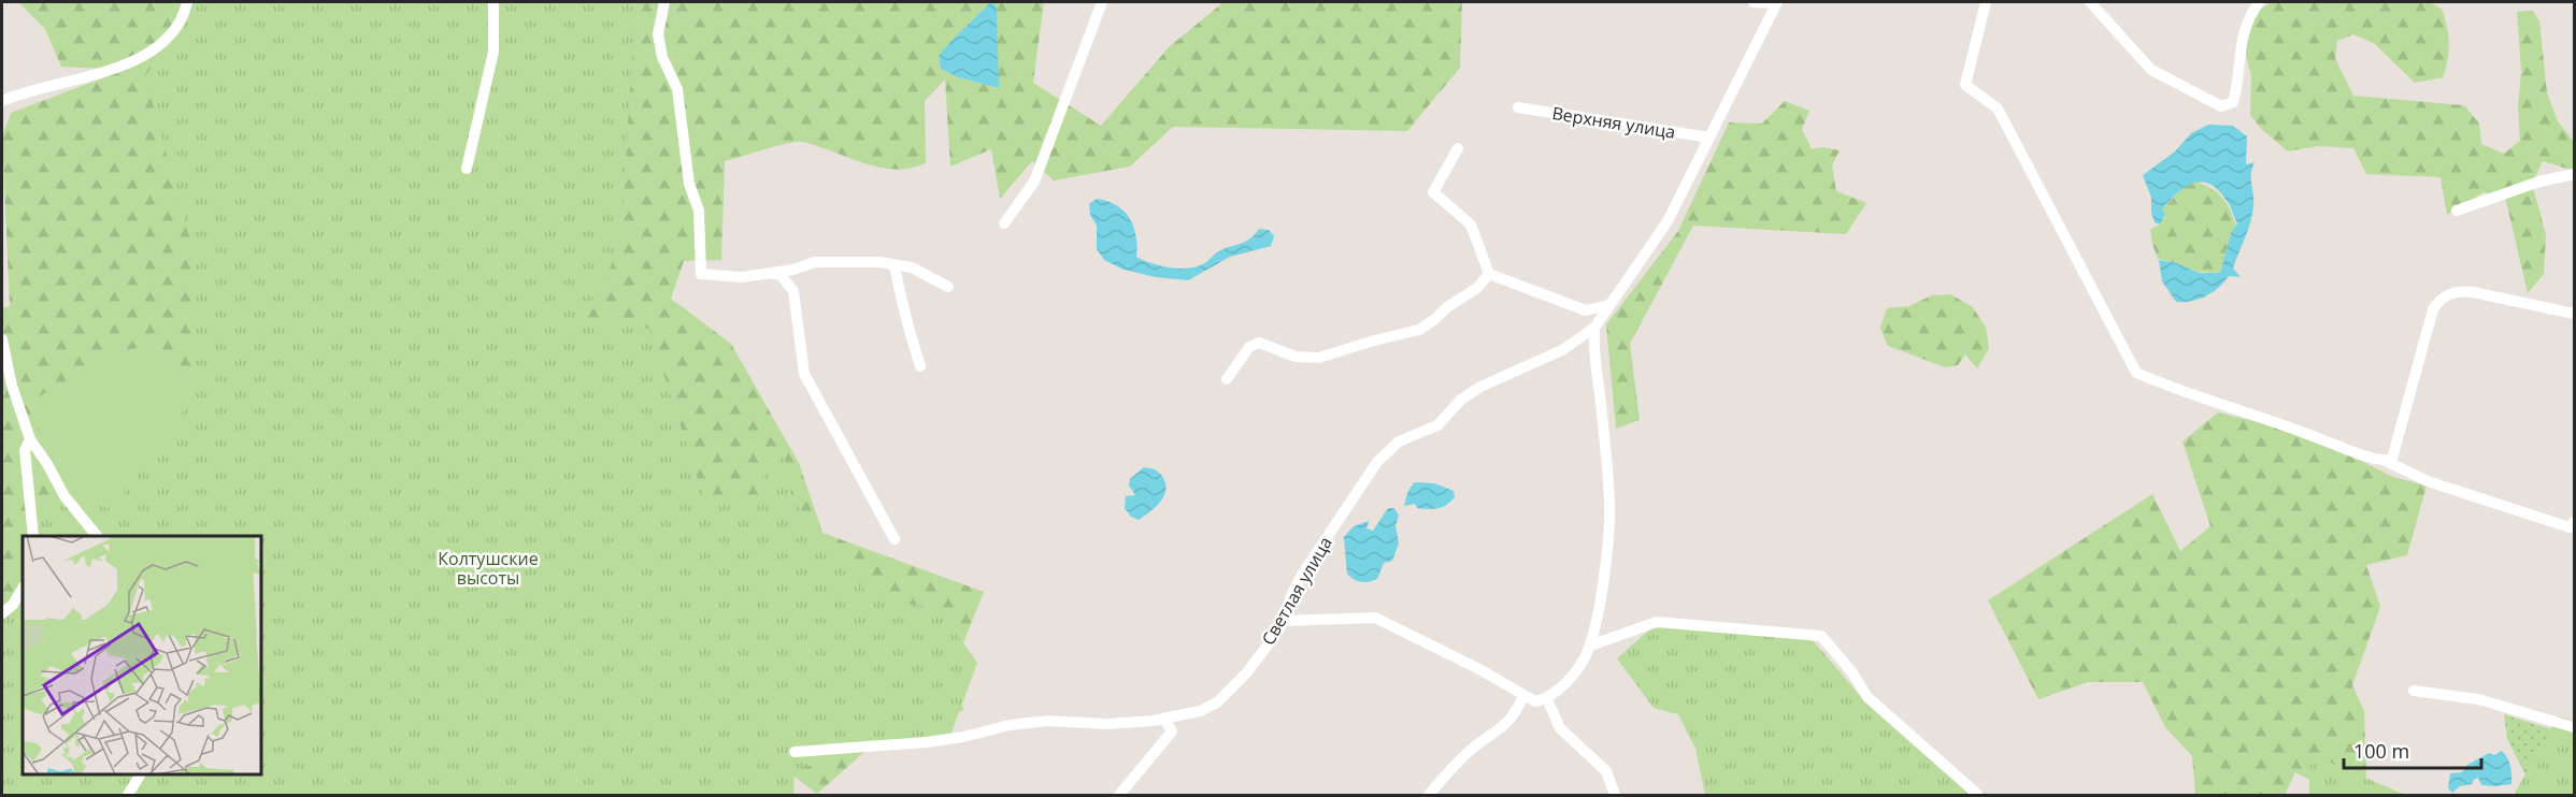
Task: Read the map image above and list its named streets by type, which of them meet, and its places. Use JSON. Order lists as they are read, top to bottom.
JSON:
{
  "streets": {
    "street": ["Верхняя улица", "Светлая улица"]
  },
  "parks": ["Колтушские высоты"],
  "scale_bar": "100 m"
}
